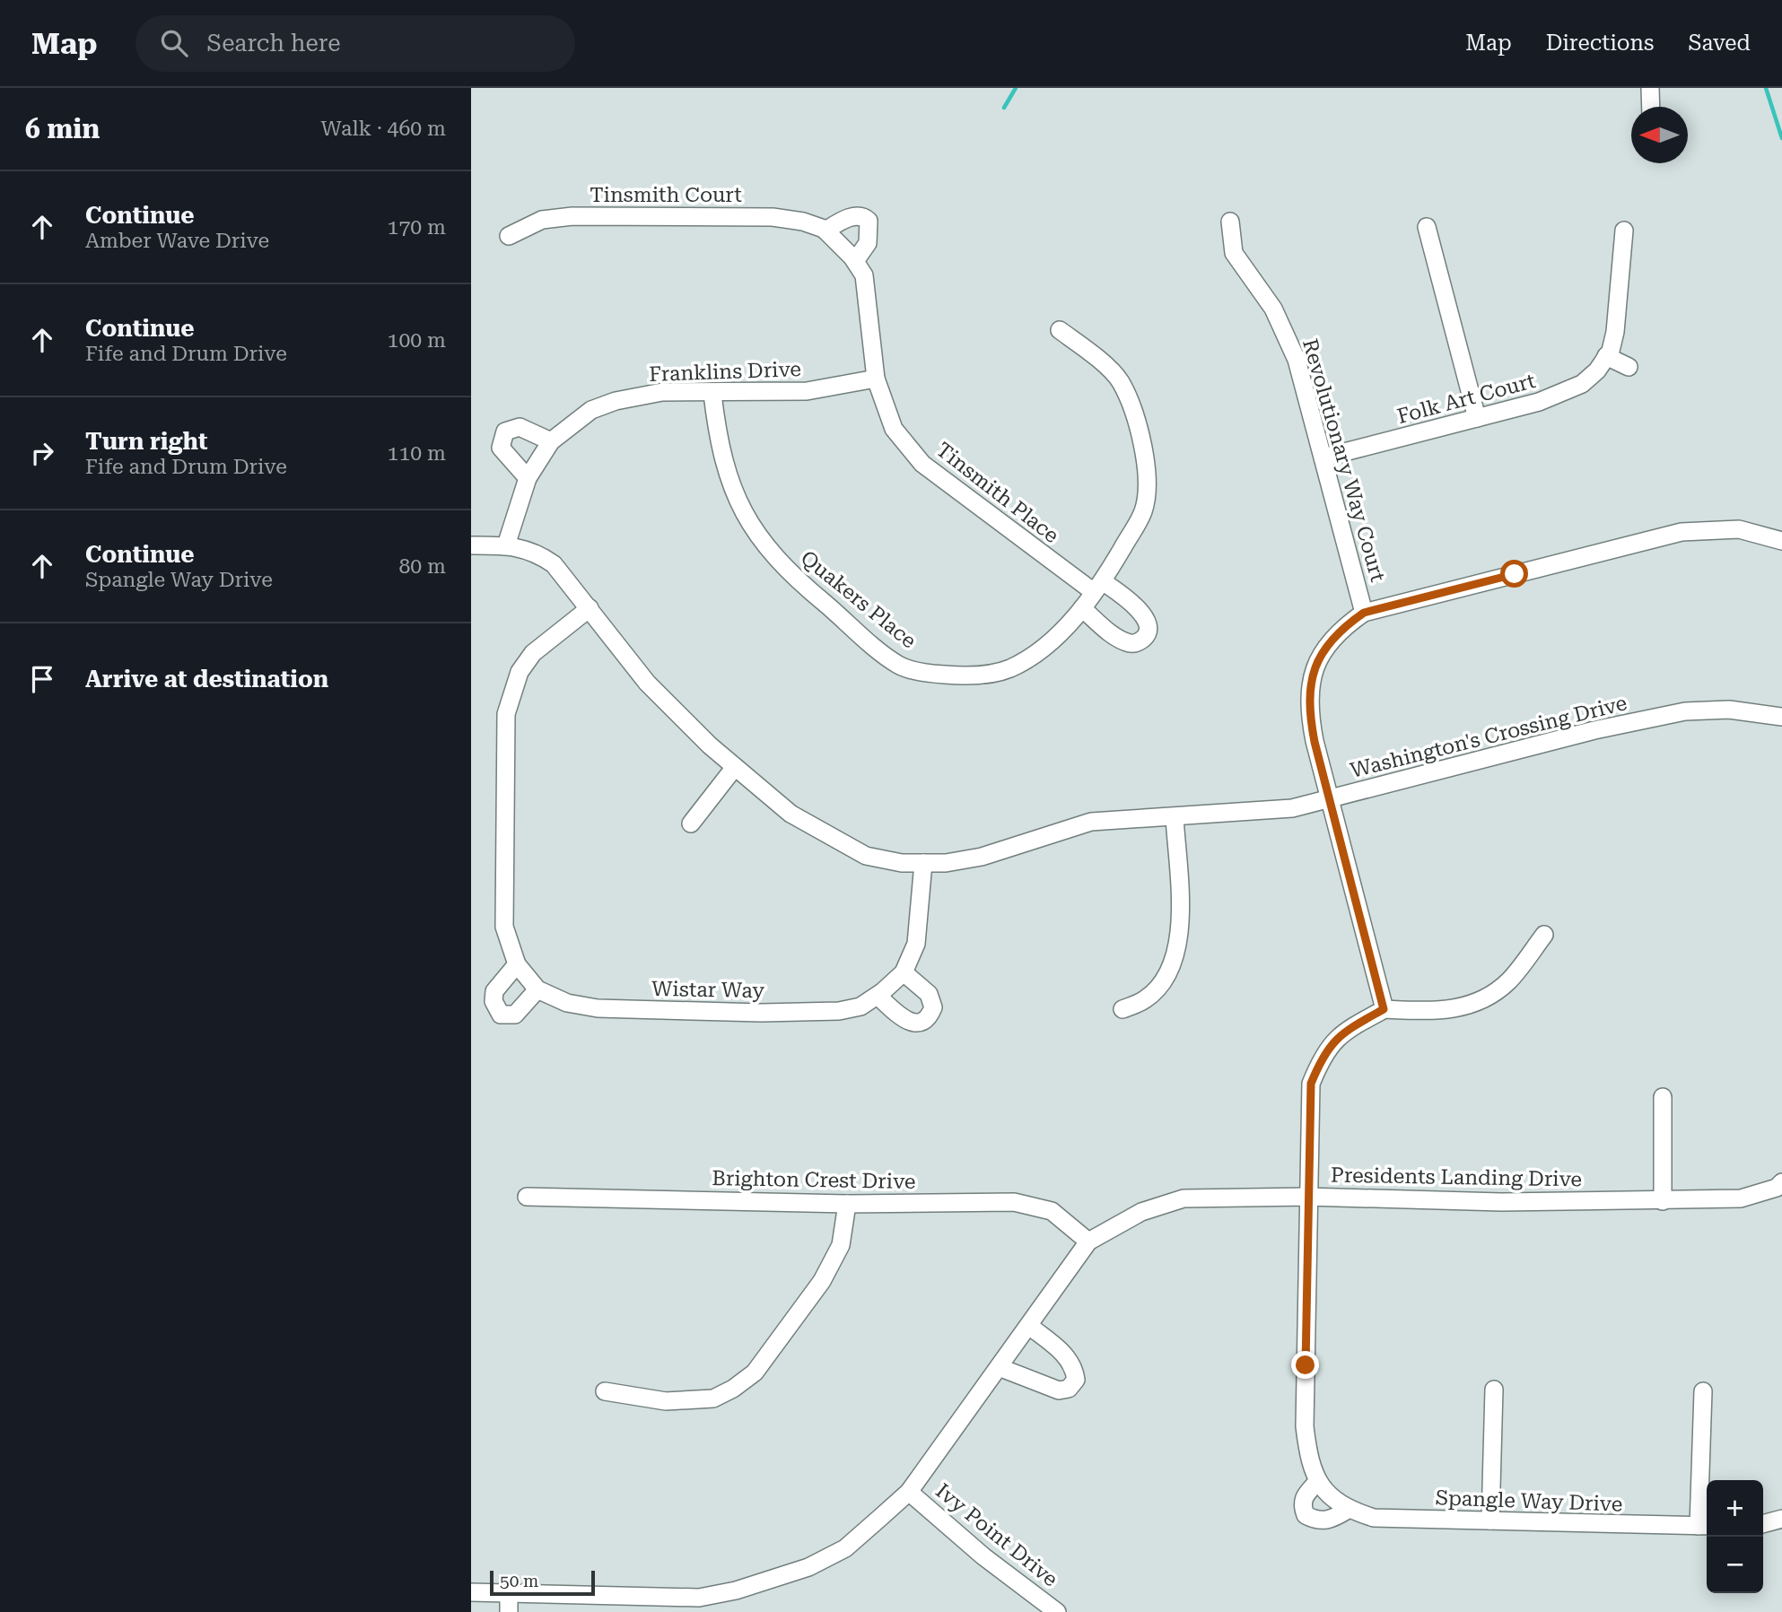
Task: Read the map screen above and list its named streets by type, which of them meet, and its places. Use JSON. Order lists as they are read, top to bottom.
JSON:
{
  "streets": {
    "street": [
      "Tinsmith Court",
      "Franklins Drive",
      "Folk Art Court",
      "Revolutionary Way Court",
      "Tinsmith Place",
      "Quakers Place",
      "Washington's Crossing Drive",
      "Wistar Way",
      "Presidents Landing Drive",
      "Brighton Crest Drive",
      "Spangle Way Drive",
      "Ivy Point Drive"
    ]
  },
  "crossings": [
    ["Tinsmith Court", "Franklins Drive"],
    ["Tinsmith Court", "Tinsmith Place"],
    ["Franklins Drive", "Tinsmith Place"],
    ["Franklins Drive", "Quakers Place"],
    ["Franklins Drive", "Washington's Crossing Drive"],
    ["Folk Art Court", "Revolutionary Way Court"],
    ["Tinsmith Place", "Quakers Place"],
    ["Washington's Crossing Drive", "Wistar Way"],
    ["Presidents Landing Drive", "Brighton Crest Drive"],
    ["Presidents Landing Drive", "Spangle Way Drive"],
    ["Presidents Landing Drive", "Ivy Point Drive"]
  ],
  "scale_bar": "50 m",
  "north": "left",
  "page": {
    "header": "Map",
    "search": "Search here",
    "nav": ["Map", "Directions", "Saved"],
    "heading": ["6 min", "Walk · 460 m"],
    "list": [
      ["Continue", "Amber Wave Drive", "170 m"],
      ["Continue", "Fife and Drum Drive", "100 m"],
      ["Turn right", "Fife and Drum Drive", "110 m"],
      ["Continue", "Spangle Way Drive", "80 m"],
      "Arrive at destination"
    ],
    "map_buttons": ["+", "−"],
    "scale": "50 m"
  }
}
